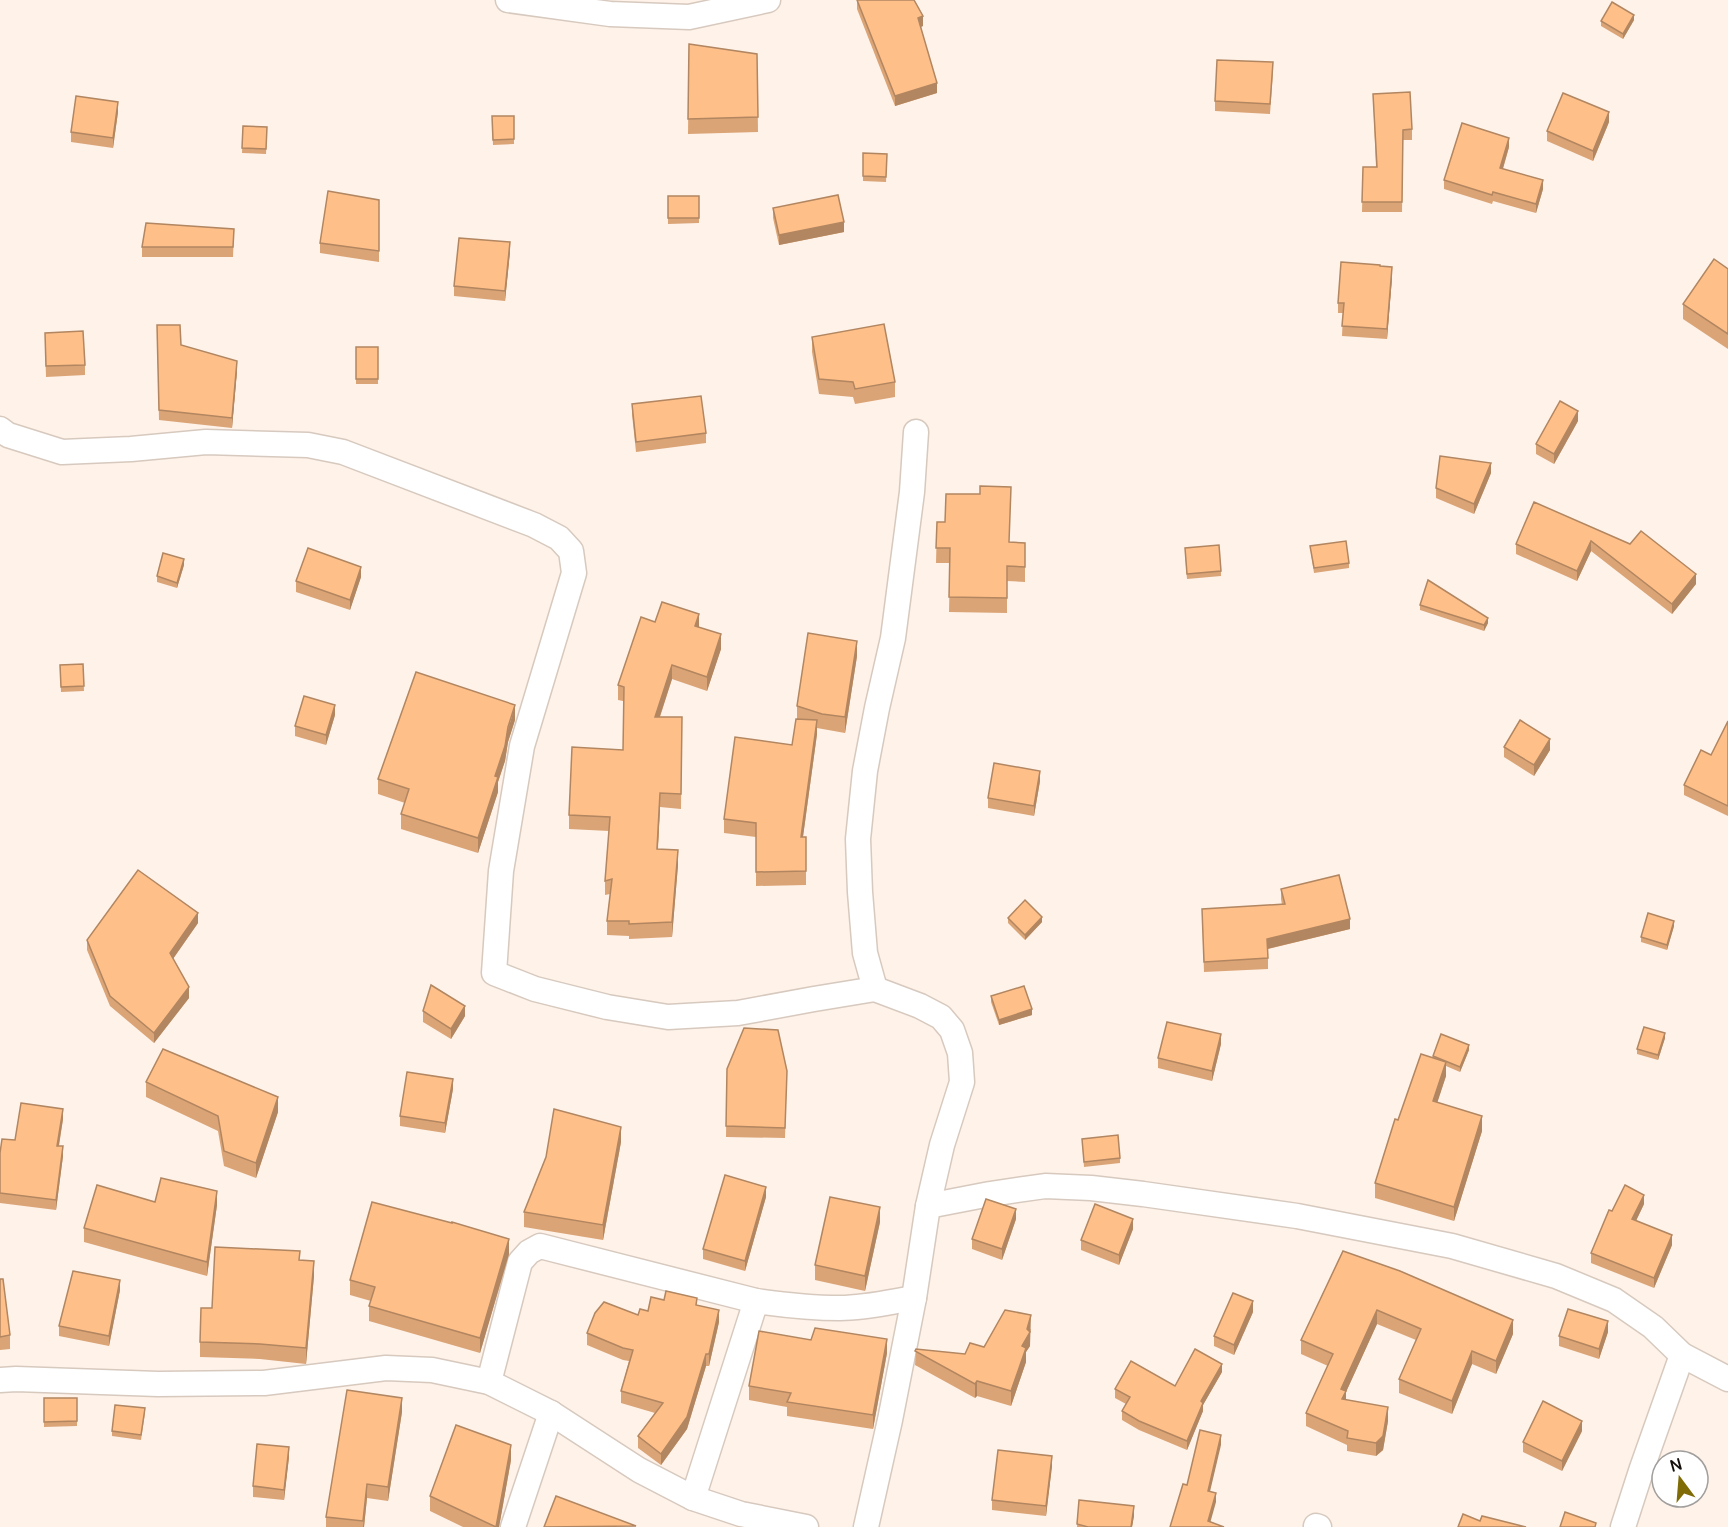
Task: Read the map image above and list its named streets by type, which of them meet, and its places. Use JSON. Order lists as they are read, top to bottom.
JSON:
{
  "north": "top"
}
